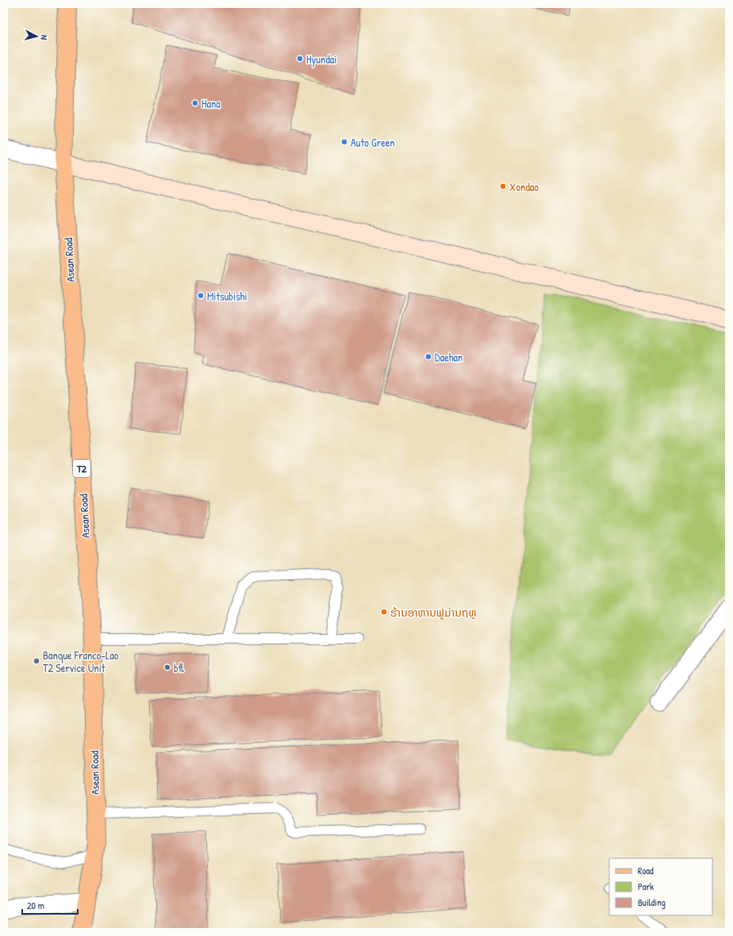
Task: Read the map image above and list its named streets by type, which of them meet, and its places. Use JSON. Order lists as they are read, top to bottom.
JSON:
{
  "streets": {
    "main road": ["Asean Road", "T2"]
  },
  "places": [
    "Hyundai",
    "Hana",
    "Auto Green",
    "Xondao",
    "Mitsubishi",
    "Daehan",
    "ຮ້ານອາຫານຟູມ່ານຖຫຼ",
    "Banque Franco-Lao T2 Service Unit",
    "bfl"
  ],
  "legend": ["Road", "Park", "Building"],
  "scale_bar": "20 m",
  "north": "right"
}
